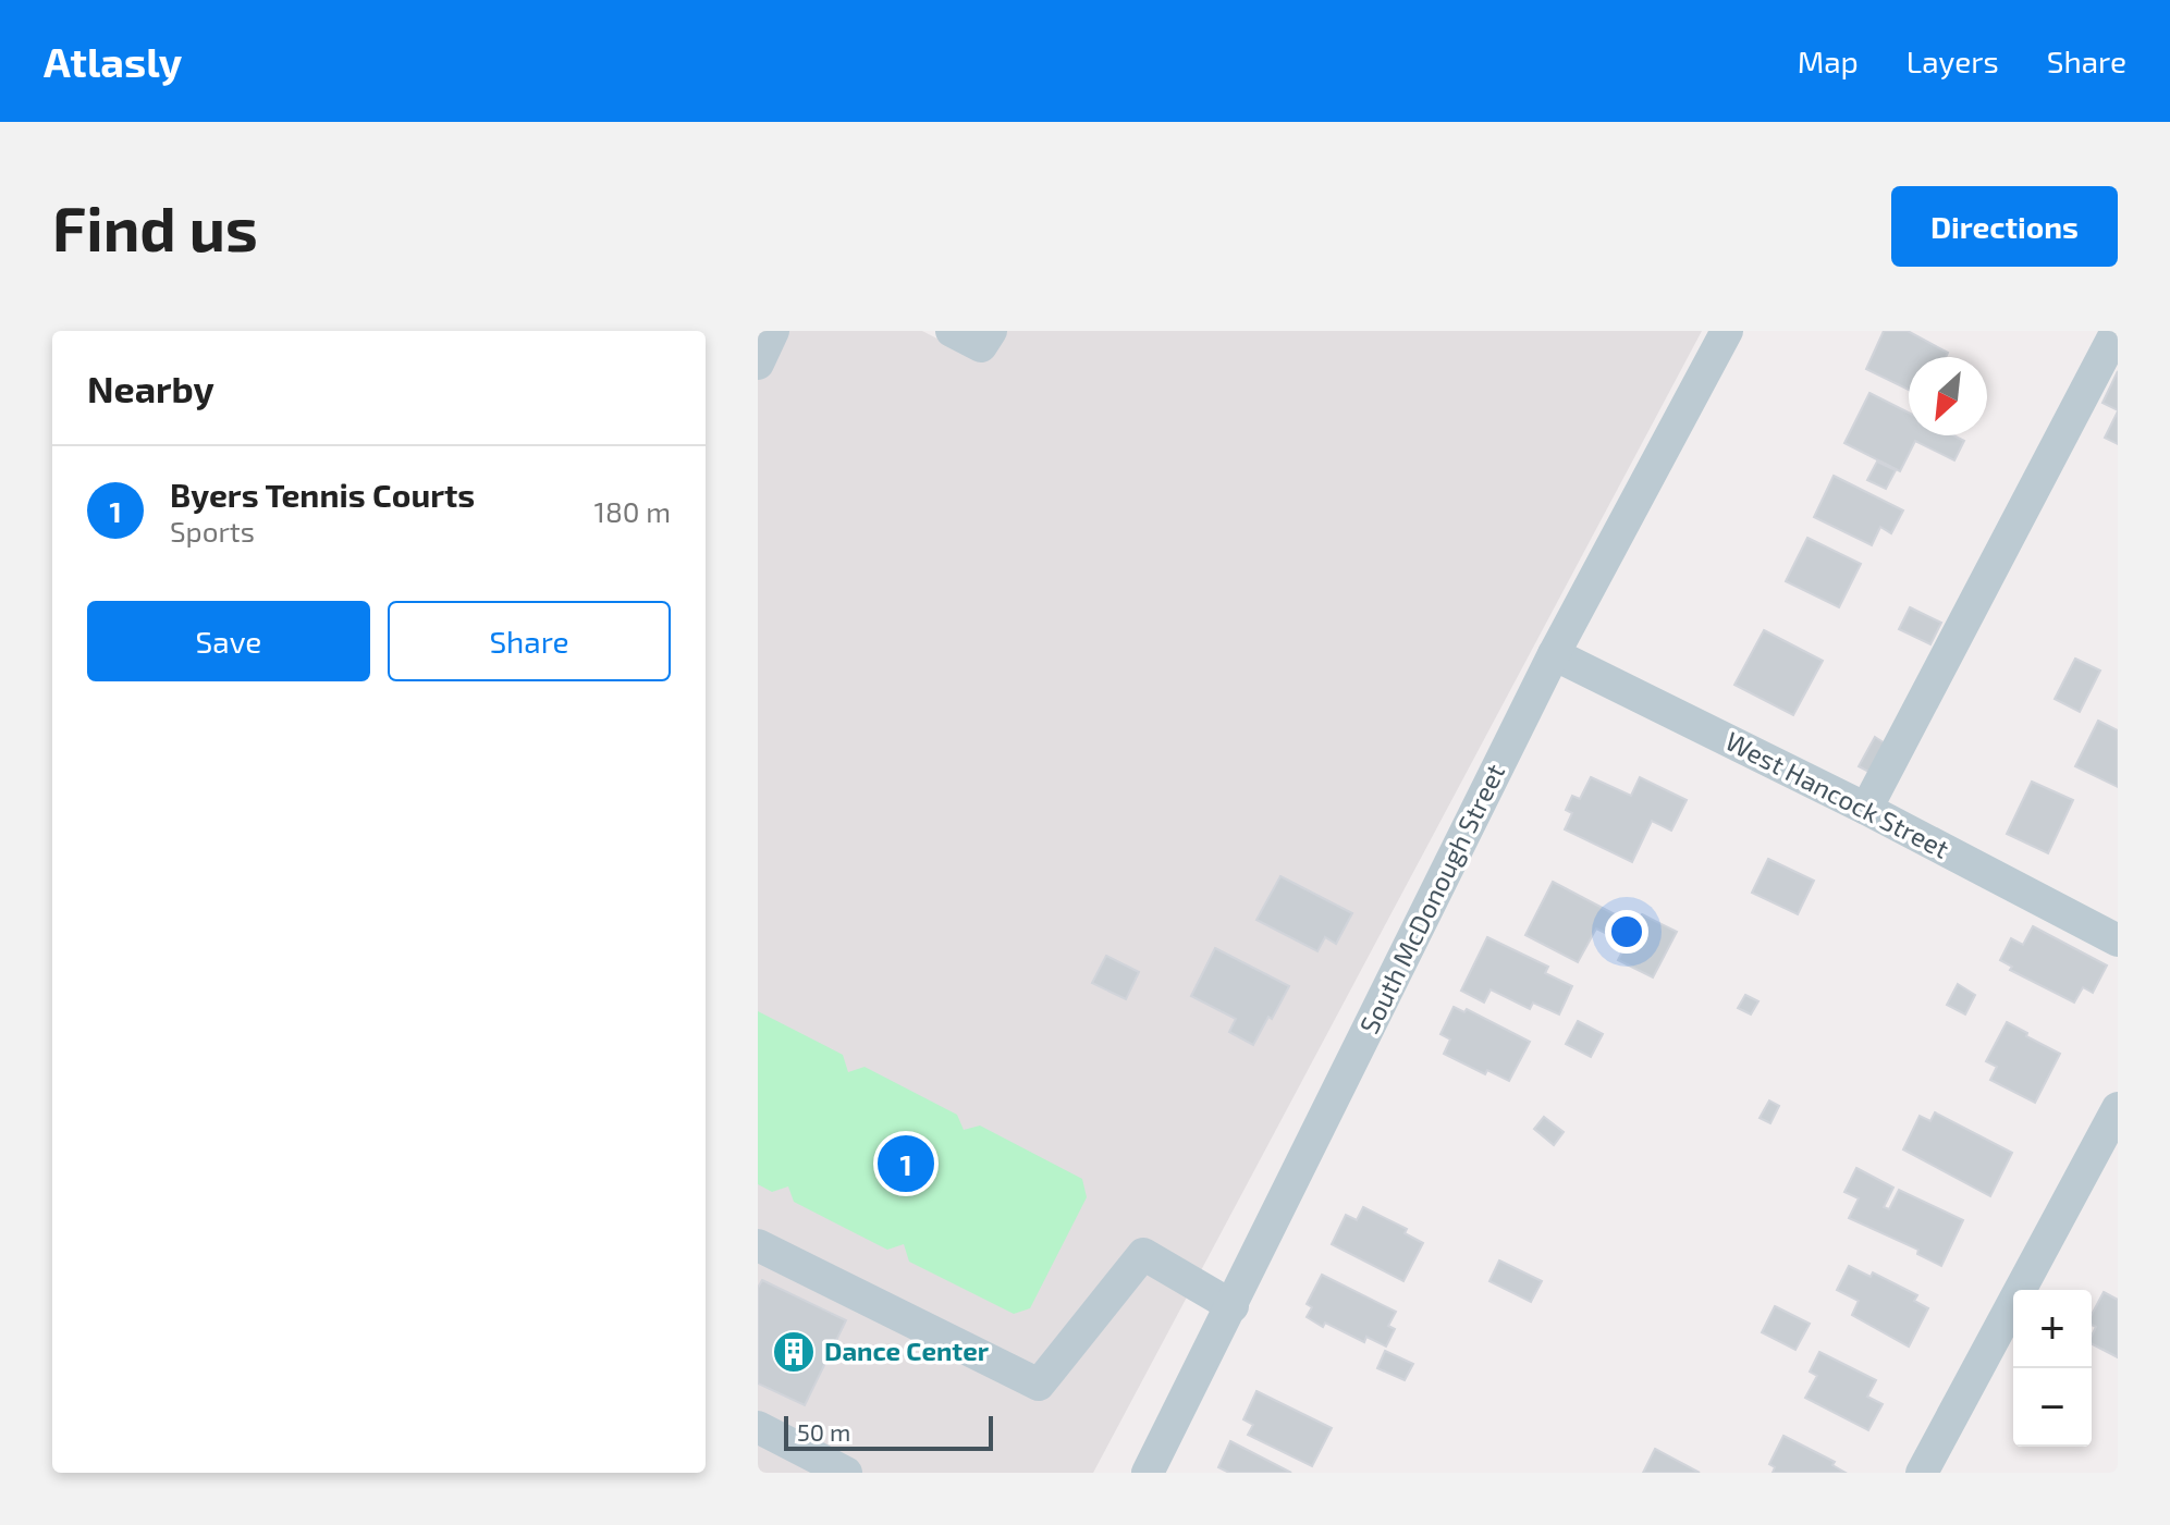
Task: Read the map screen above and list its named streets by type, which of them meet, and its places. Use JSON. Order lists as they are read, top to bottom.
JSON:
{
  "streets": {
    "street": ["West Hancock Street", "South McDonough Street"]
  },
  "crossings": [
    ["West Hancock Street", "South McDonough Street"]
  ],
  "places": {
    "building": ["Dance Center"]
  },
  "scale_bar": "50 m",
  "north": "bottom left",
  "page": {
    "header": "Atlasly",
    "nav": ["Map", "Layers", "Share"],
    "buttons": [
      "Directions",
      ["Save", "Share"]
    ],
    "title": "Find us",
    "heading": "Nearby",
    "list": [
      {
        "mark": "1",
        "name": "Byers Tennis Courts",
        "note": "Sports",
        "value": "180 m"
      }
    ],
    "pins": "1",
    "map_buttons": ["+", "−"],
    "scale": "50 m"
  }
}
